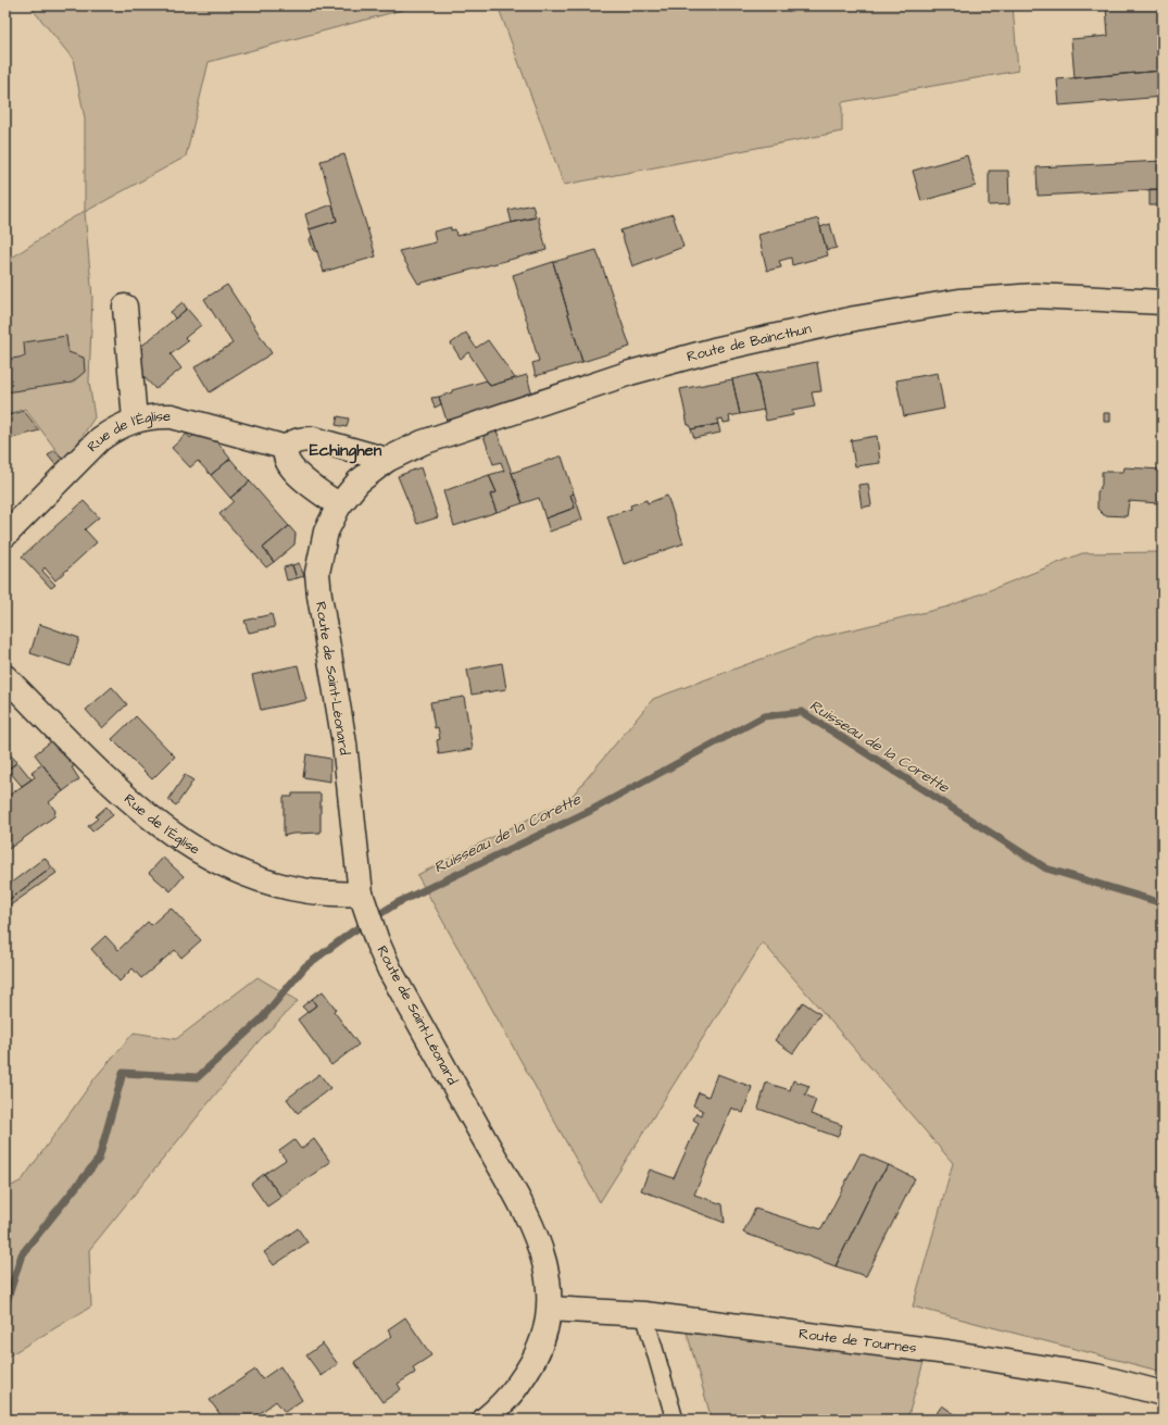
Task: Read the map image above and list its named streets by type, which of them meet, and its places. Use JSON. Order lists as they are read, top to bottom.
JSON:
{
  "streets": {
    "street": [
      "Route de Baincthun",
      "Rue de l'Église",
      "Route de Saint-Léonard",
      "Route de Tournes"
    ]
  },
  "crossings": [
    ["Route de Baincthun", "Route de Saint-Léonard"],
    ["Rue de l'Église", "Route de Saint-Léonard"],
    ["Route de Saint-Léonard", "Route de Tournes"]
  ],
  "districts": ["Echinghen"],
  "water": ["Ruisseau de la Corette"]
}
